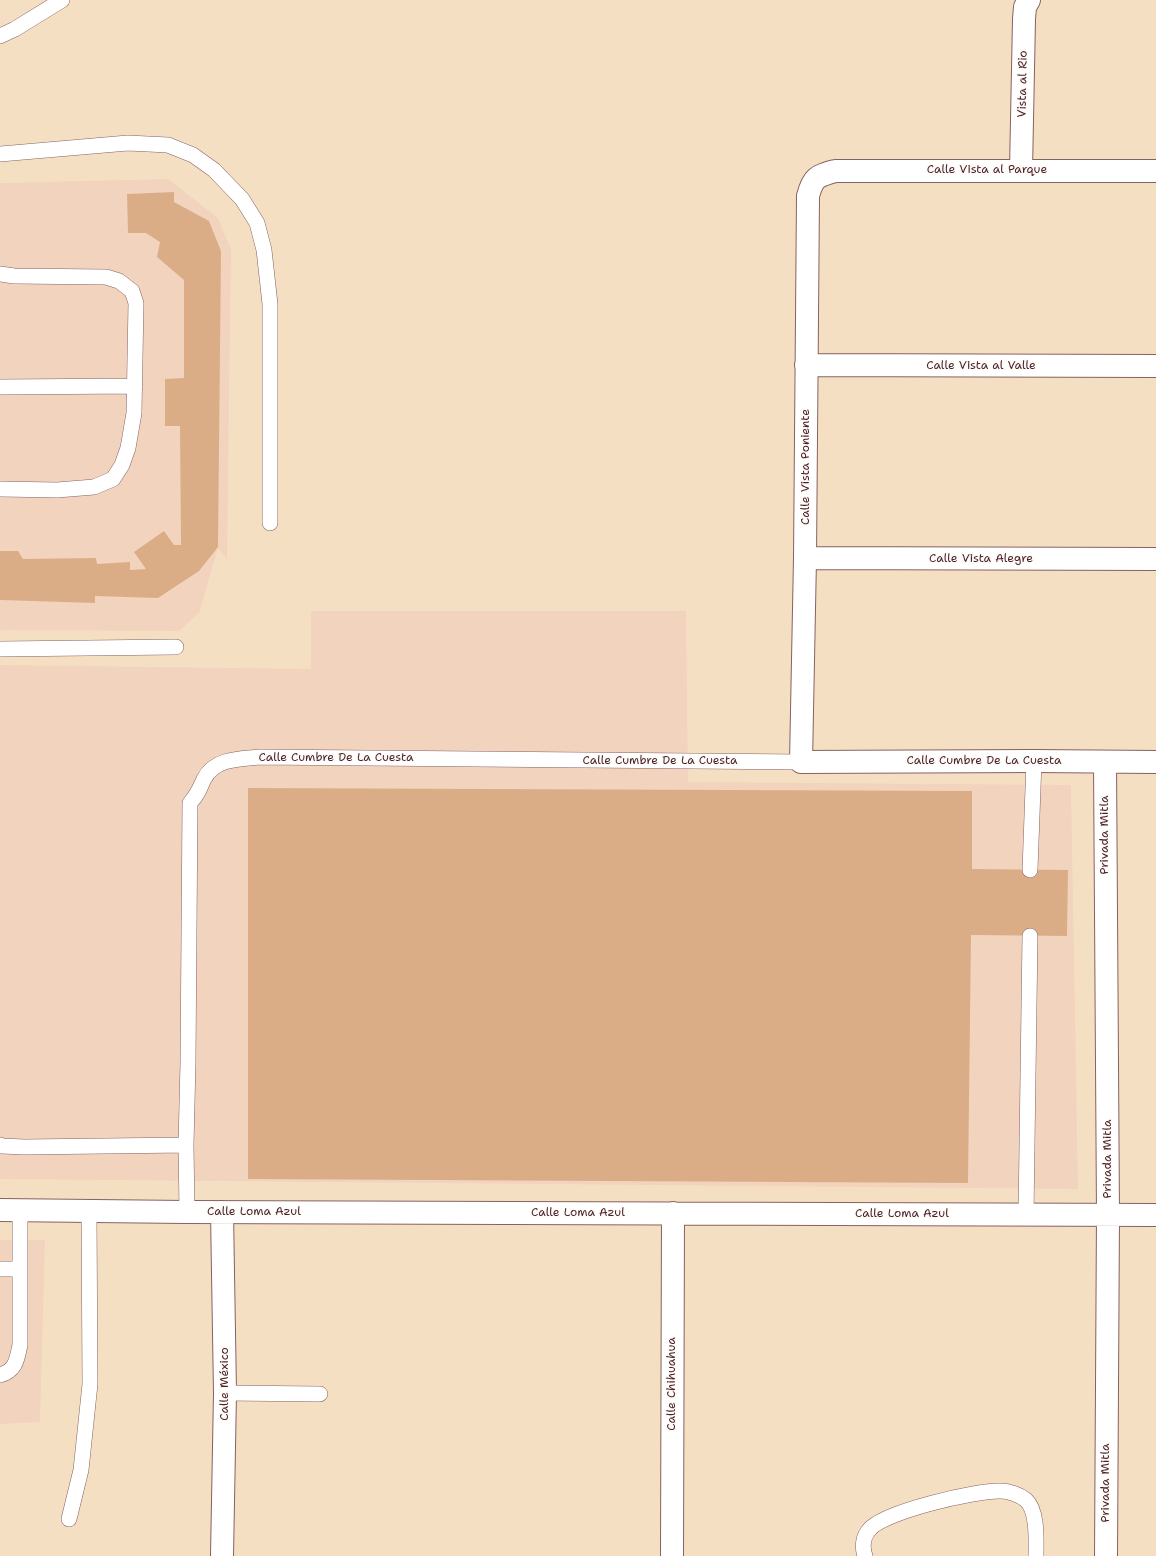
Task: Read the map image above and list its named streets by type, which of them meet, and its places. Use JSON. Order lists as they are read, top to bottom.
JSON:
{
  "streets": {
    "street": [
      "Vista al Rio",
      "Calle Vista al Parque",
      "Calle Vista al Valle",
      "Calle Vista Poniente",
      "Calle Vista Alegre",
      "Calle Cumbre De La Cuesta",
      "Privada Mitla",
      "Calle Loma Azul",
      "Calle México",
      "Calle Chihuahua"
    ]
  },
  "crossings": [
    ["Vista al Rio", "Calle Vista al Parque"],
    ["Calle Vista al Parque", "Calle Vista Poniente"],
    ["Calle Vista al Valle", "Calle Vista Poniente"],
    ["Calle Vista Poniente", "Calle Vista Alegre"],
    ["Calle Vista Poniente", "Calle Cumbre De La Cuesta"],
    ["Calle Cumbre De La Cuesta", "Privada Mitla"],
    ["Privada Mitla", "Calle Loma Azul"],
    ["Calle Loma Azul", "Calle México"],
    ["Calle Loma Azul", "Calle Chihuahua"]
  ]
}
